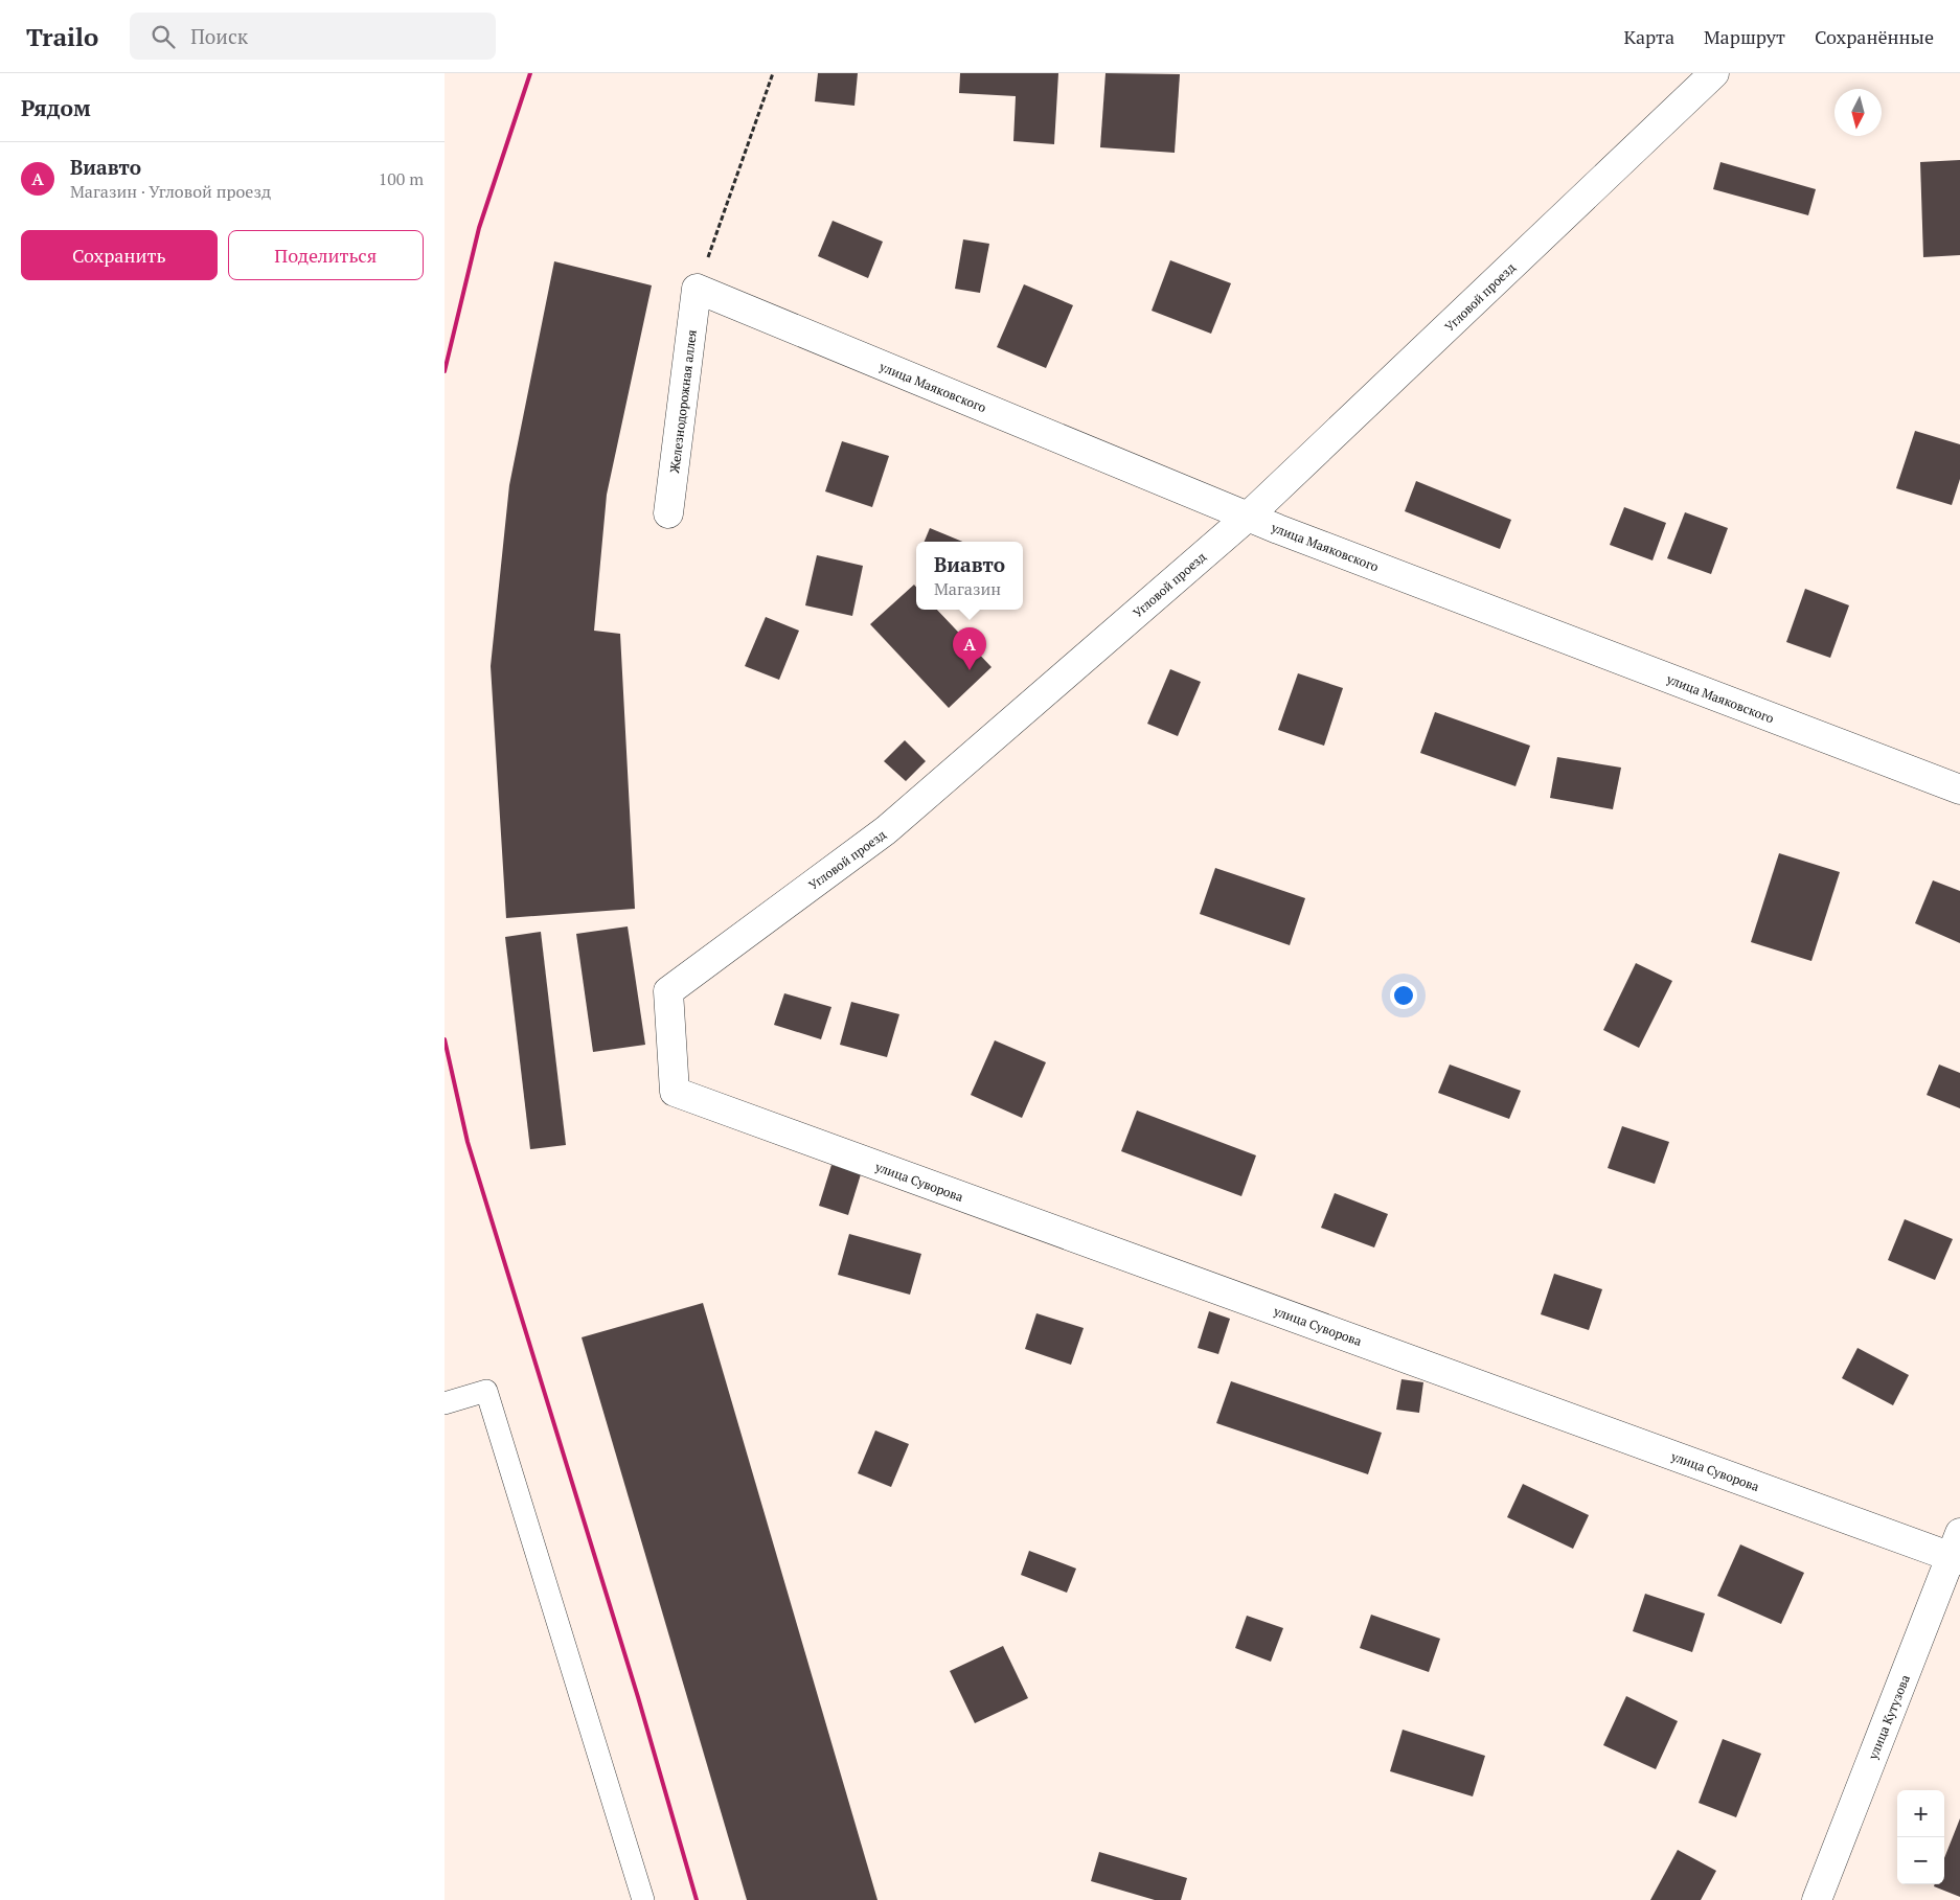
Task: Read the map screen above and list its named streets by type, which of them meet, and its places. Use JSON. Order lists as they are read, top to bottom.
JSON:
{
  "streets": {
    "street": [
      "Угловой проезд",
      "улица Маяковского",
      "Железнодорожная аллея",
      "улица Суворова",
      "улица Кутузова"
    ]
  },
  "crossings": [
    ["Угловой проезд", "улица Маяковского"],
    ["Угловой проезд", "улица Суворова"],
    ["улица Маяковского", "Железнодорожная аллея"],
    ["улица Суворова", "улица Кутузова"]
  ],
  "north": "bottom",
  "page": {
    "header": "Trailo",
    "search": "Поиск",
    "nav": ["Карта", "Маршрут", "Сохранённые"],
    "heading": "Рядом",
    "list": [
      {
        "mark": "A",
        "name": "Виавто",
        "note": "Магазин · Угловой проезд",
        "value": "100 m"
      }
    ],
    "buttons": ["Сохранить", "Поделиться"],
    "popup": ["Виавто", "Магазин"],
    "pins": "A",
    "map_buttons": ["+", "−"]
  }
}
